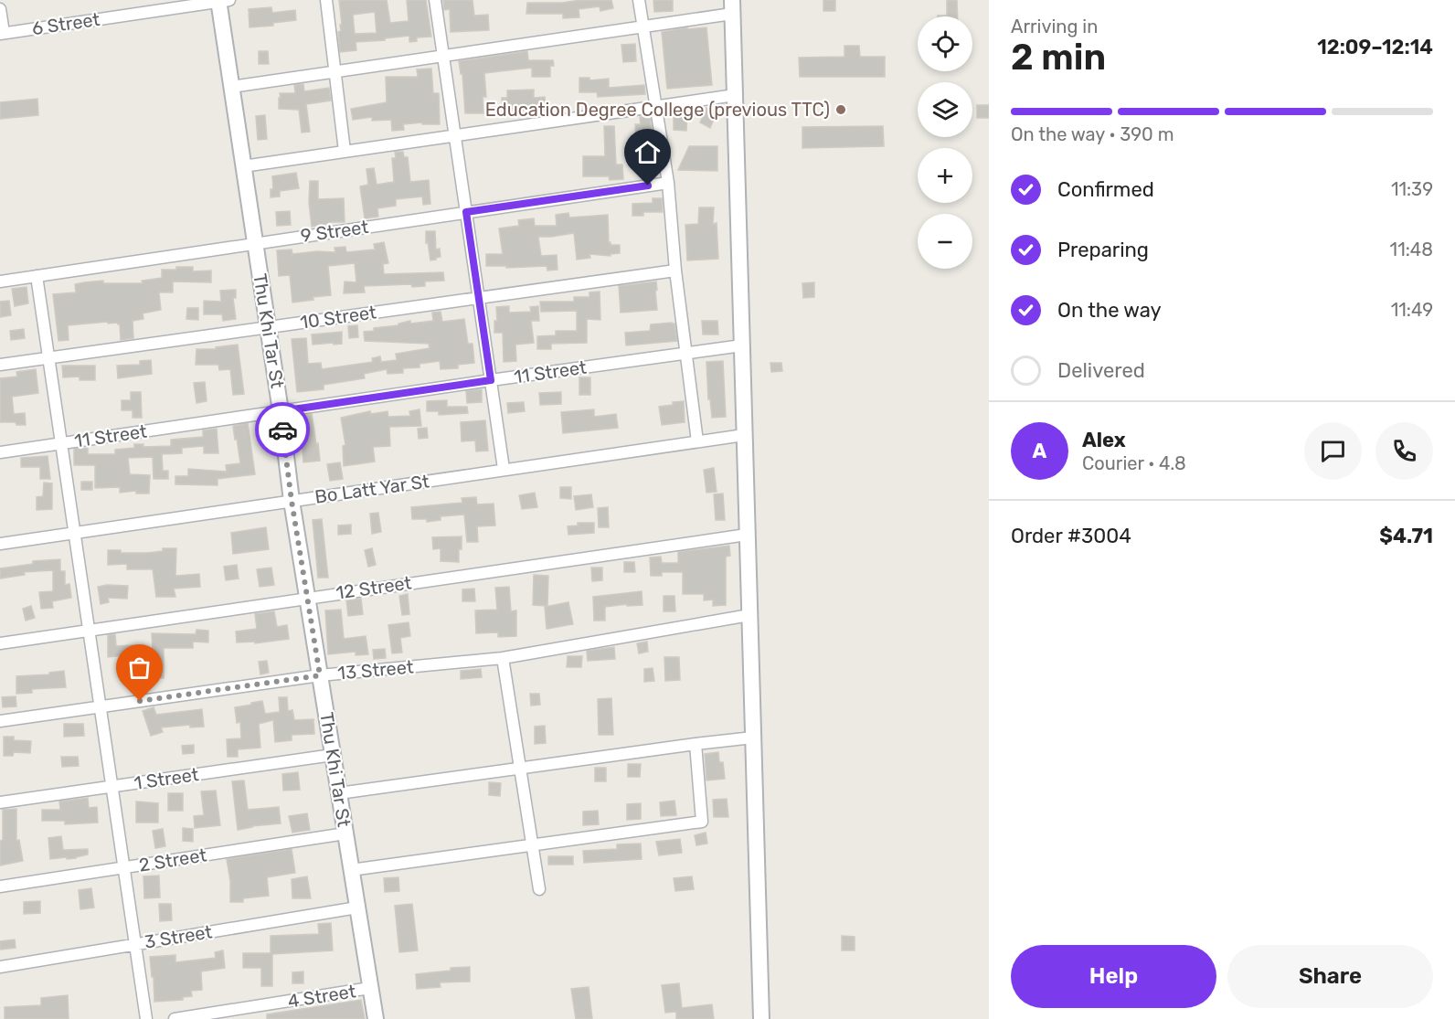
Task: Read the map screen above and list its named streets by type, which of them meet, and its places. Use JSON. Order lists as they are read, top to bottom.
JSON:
{
  "streets": {
    "street": [
      "6 Street",
      "9 Street",
      "10 Street",
      "Thu Khi Tar St",
      "11 Street",
      "Bo Latt Yar St",
      "12 Street",
      "13 Street",
      "1 Street",
      "2 Street",
      "3 Street",
      "4 Street"
    ]
  },
  "crossings": [
    ["6 Street", "Thu Khi Tar St"],
    ["9 Street", "Thu Khi Tar St"],
    ["10 Street", "Thu Khi Tar St"],
    ["Thu Khi Tar St", "11 Street"],
    ["Thu Khi Tar St", "Bo Latt Yar St"],
    ["Thu Khi Tar St", "12 Street"],
    ["Thu Khi Tar St", "13 Street"],
    ["Thu Khi Tar St", "1 Street"],
    ["Thu Khi Tar St", "2 Street"],
    ["Thu Khi Tar St", "3 Street"],
    ["Thu Khi Tar St", "4 Street"]
  ],
  "places": ["Education Degree College (previous TTC)"],
  "page": {
    "heading": ["2 min", "Arriving in", "12:09–12:14"],
    "panel": [
      "Alex",
      "Courier · 4.8",
      "Order #3004",
      "$4.71"
    ],
    "map_buttons": ["+", "−"],
    "bar": "On the way · 390 m",
    "list": [
      ["Confirmed", "11:39"],
      ["Preparing", "11:48"],
      ["On the way", "11:49"],
      "Delivered"
    ],
    "round": "A",
    "buttons": ["Help", "Share"]
  }
}
